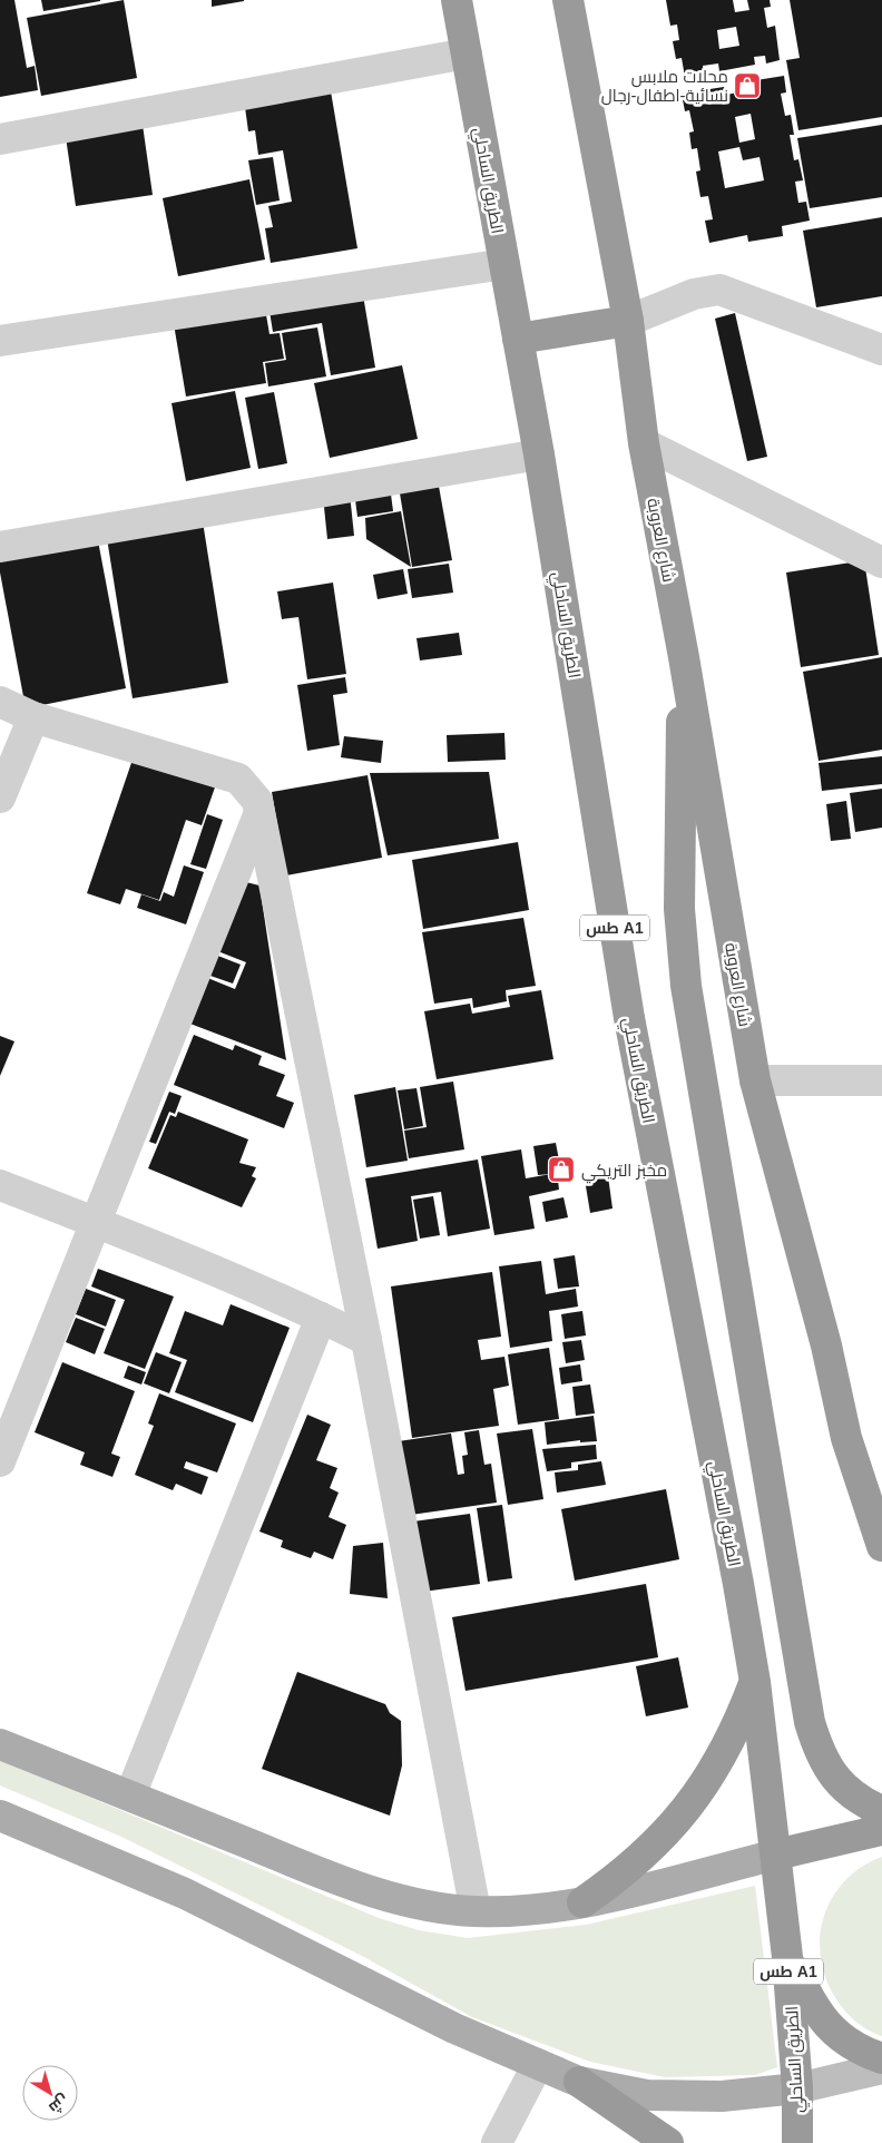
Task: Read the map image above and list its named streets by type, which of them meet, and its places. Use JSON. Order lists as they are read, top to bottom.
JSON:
{
  "streets": {
    "highway": ["الطريق الساحلي", "شارع العروبة", "طس A1"]
  },
  "places": {
    "shop": ["محلات ملابس نسائية-اطفال-رجال", "مخبز التريكي"]
  },
  "north": "bottom right"
}
